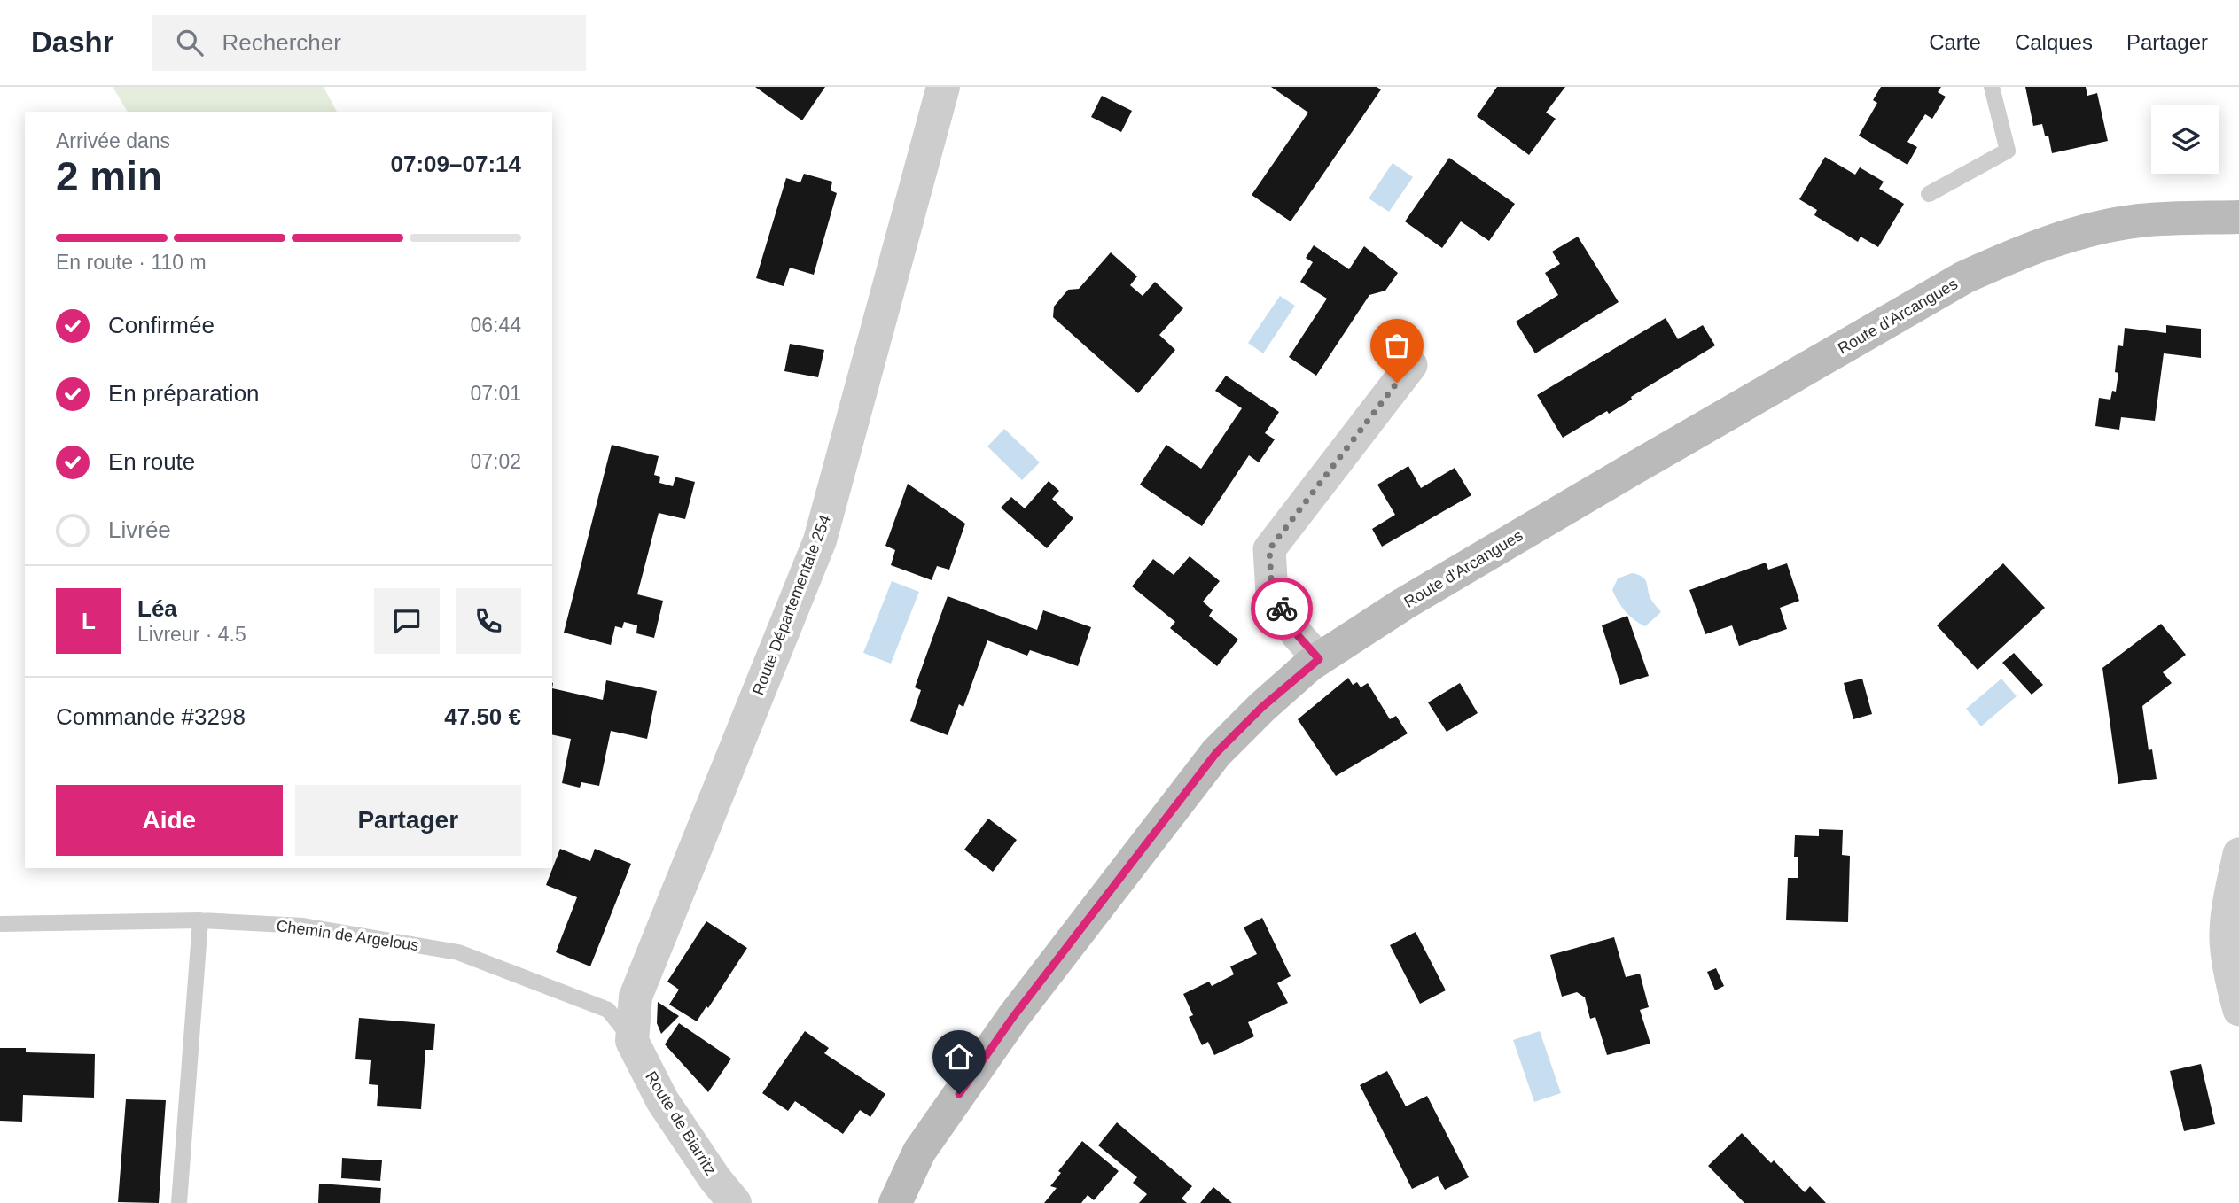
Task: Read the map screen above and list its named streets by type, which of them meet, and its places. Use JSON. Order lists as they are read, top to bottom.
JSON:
{
  "streets": {
    "main road": ["Route d'Arcangues"],
    "street": ["Route Départementale 254", "Route de Biarritz"],
    "lane": ["Chemin de Argelous"]
  },
  "crossings": [
    ["Route Départementale 254", "Chemin de Argelous"],
    ["Route Départementale 254", "Route de Biarritz"],
    ["Chemin de Argelous", "Route de Biarritz"]
  ],
  "page": {
    "header": "Dashr",
    "search": "Rechercher",
    "nav": ["Carte", "Calques", "Partager"],
    "heading": ["2 min", "Arrivée dans", "07:09–07:14"],
    "panel": [
      "Léa",
      "Livreur · 4.5",
      "Commande #3298",
      "47.50 €"
    ],
    "bar": "En route · 110 m",
    "list": [
      ["Confirmée", "06:44"],
      ["En préparation", "07:01"],
      ["En route", "07:02"],
      "Livrée"
    ],
    "round": "L",
    "buttons": ["Aide", "Partager"]
  }
}
